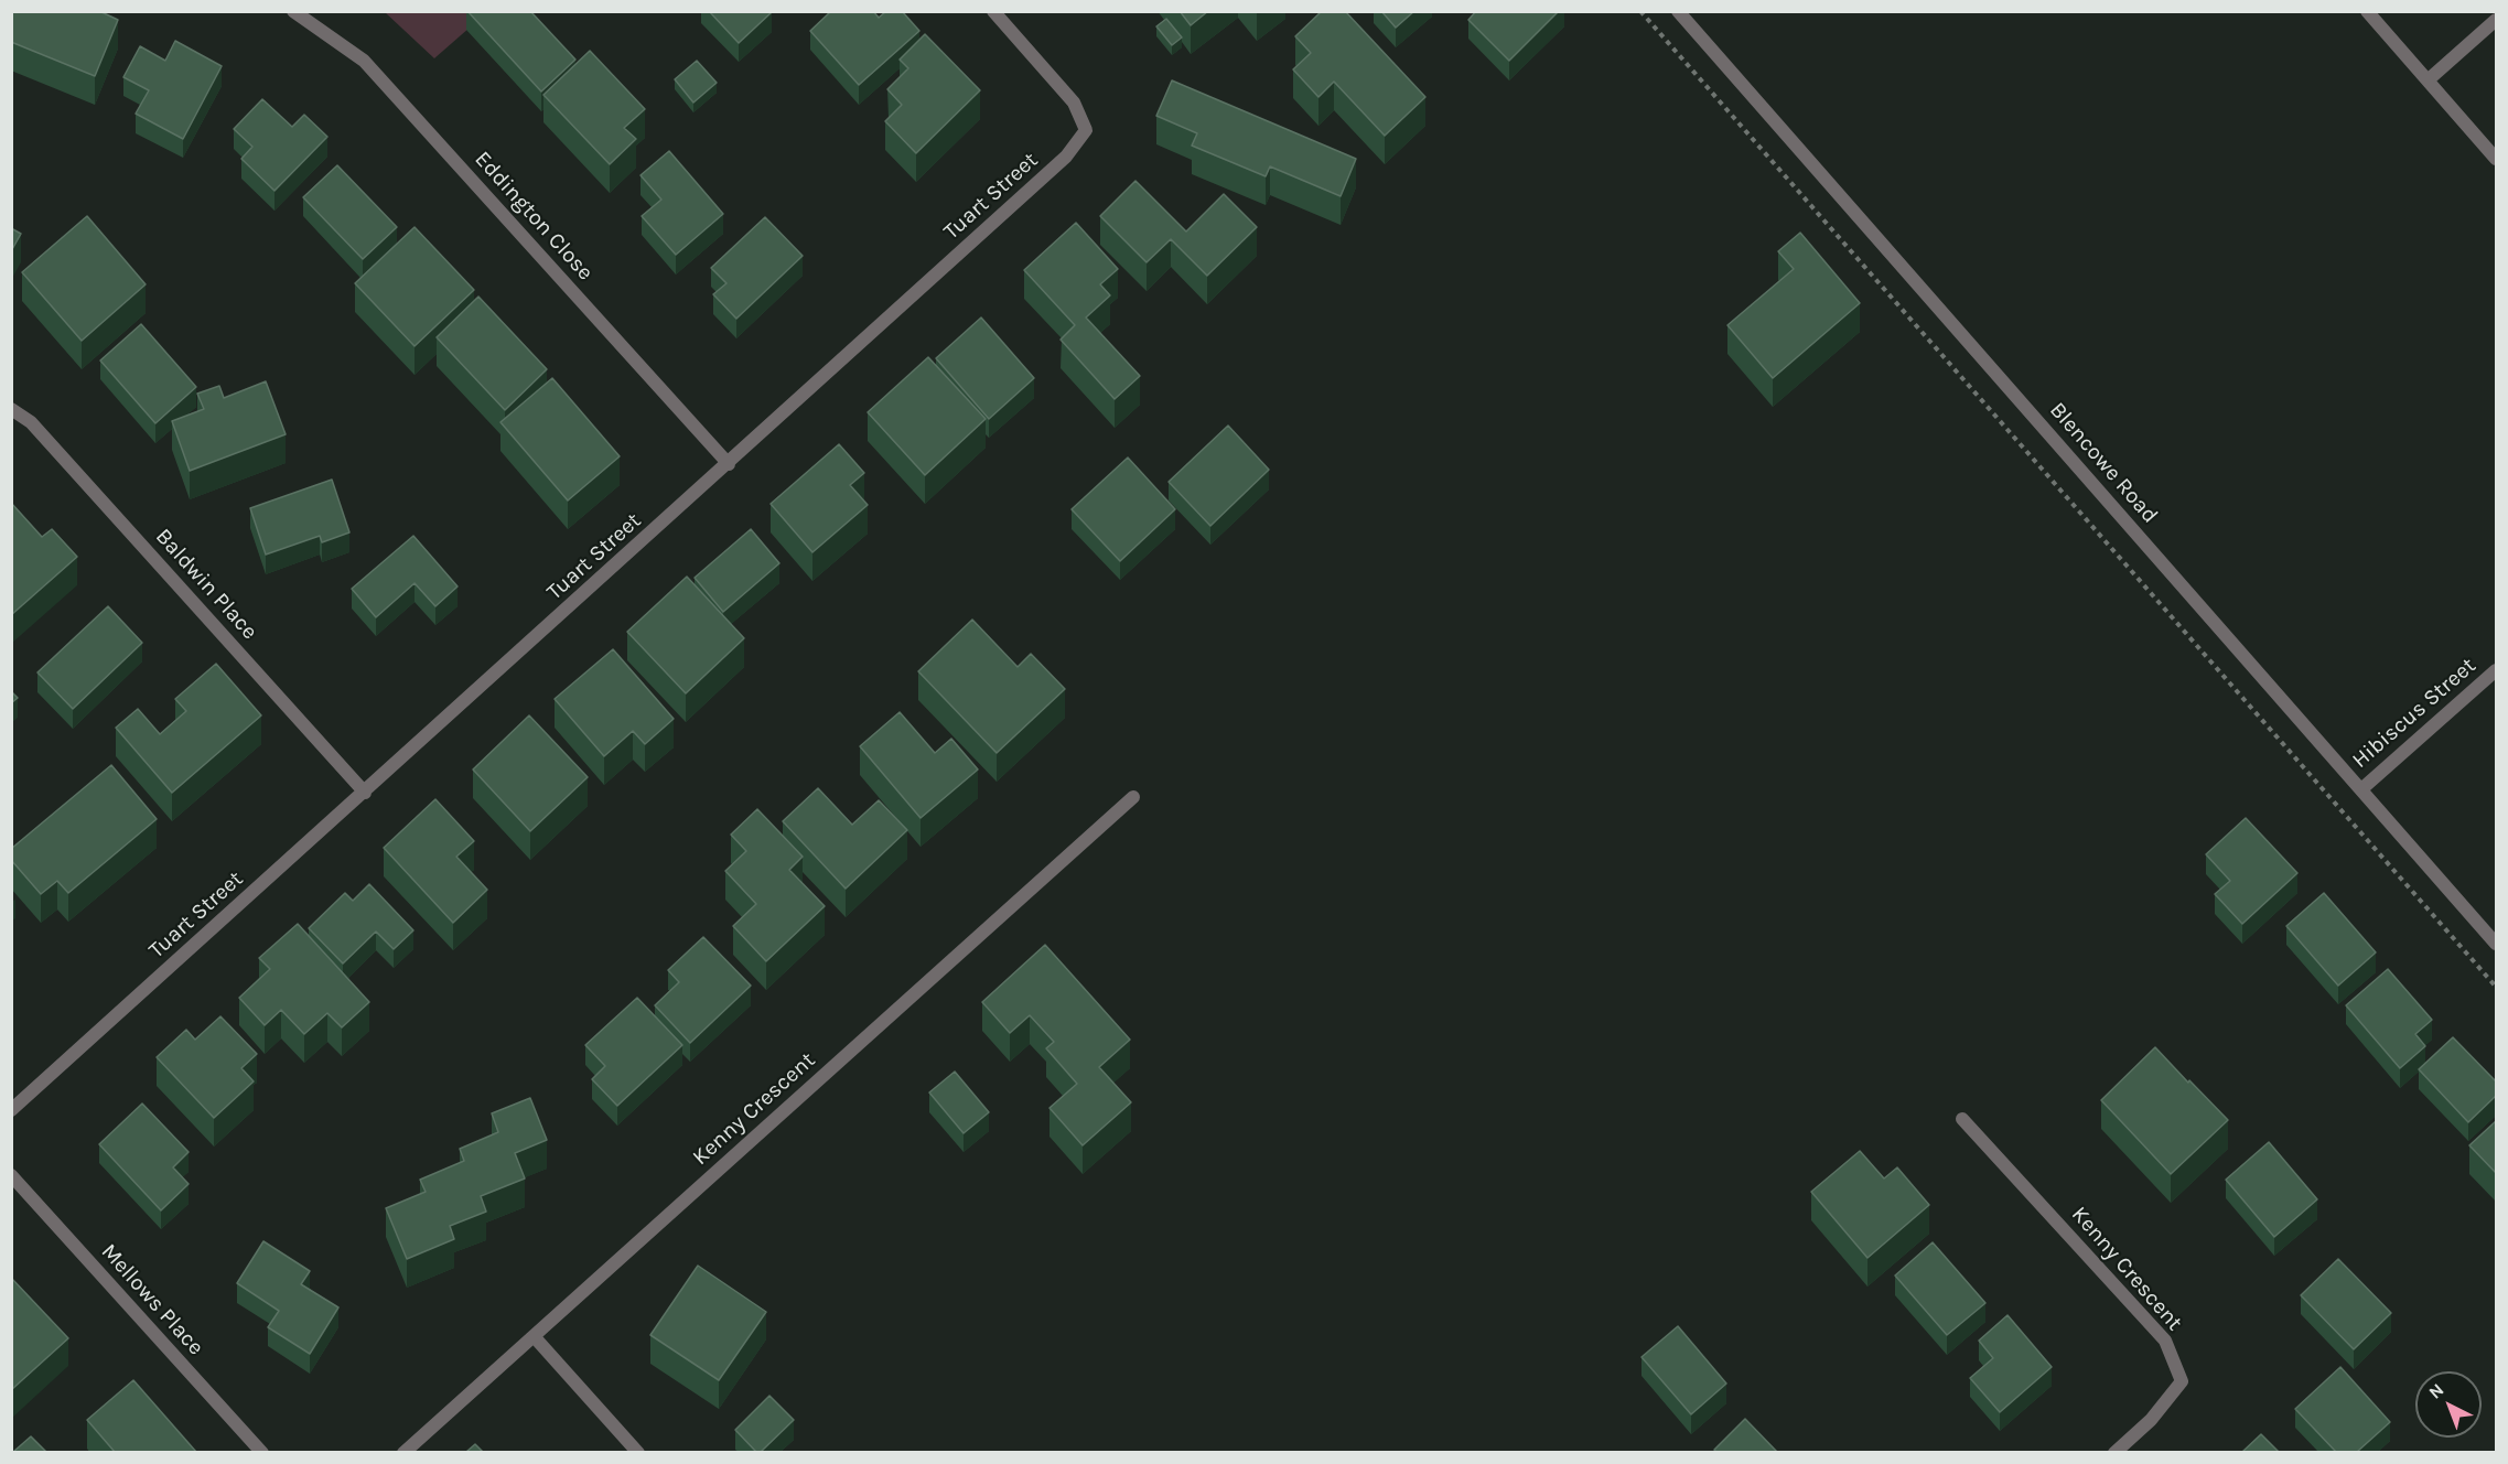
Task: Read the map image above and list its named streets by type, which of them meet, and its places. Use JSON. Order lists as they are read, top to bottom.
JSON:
{
  "streets": {
    "street": [
      "Tuart Street",
      "Eddington Close",
      "Blencowe Road",
      "Baldwin Place",
      "Hibiscus Street",
      "Kenny Crescent",
      "Mellows Place"
    ]
  },
  "crossings": [
    ["Tuart Street", "Eddington Close"],
    ["Tuart Street", "Baldwin Place"],
    ["Blencowe Road", "Hibiscus Street"]
  ],
  "north": "top left"
}
